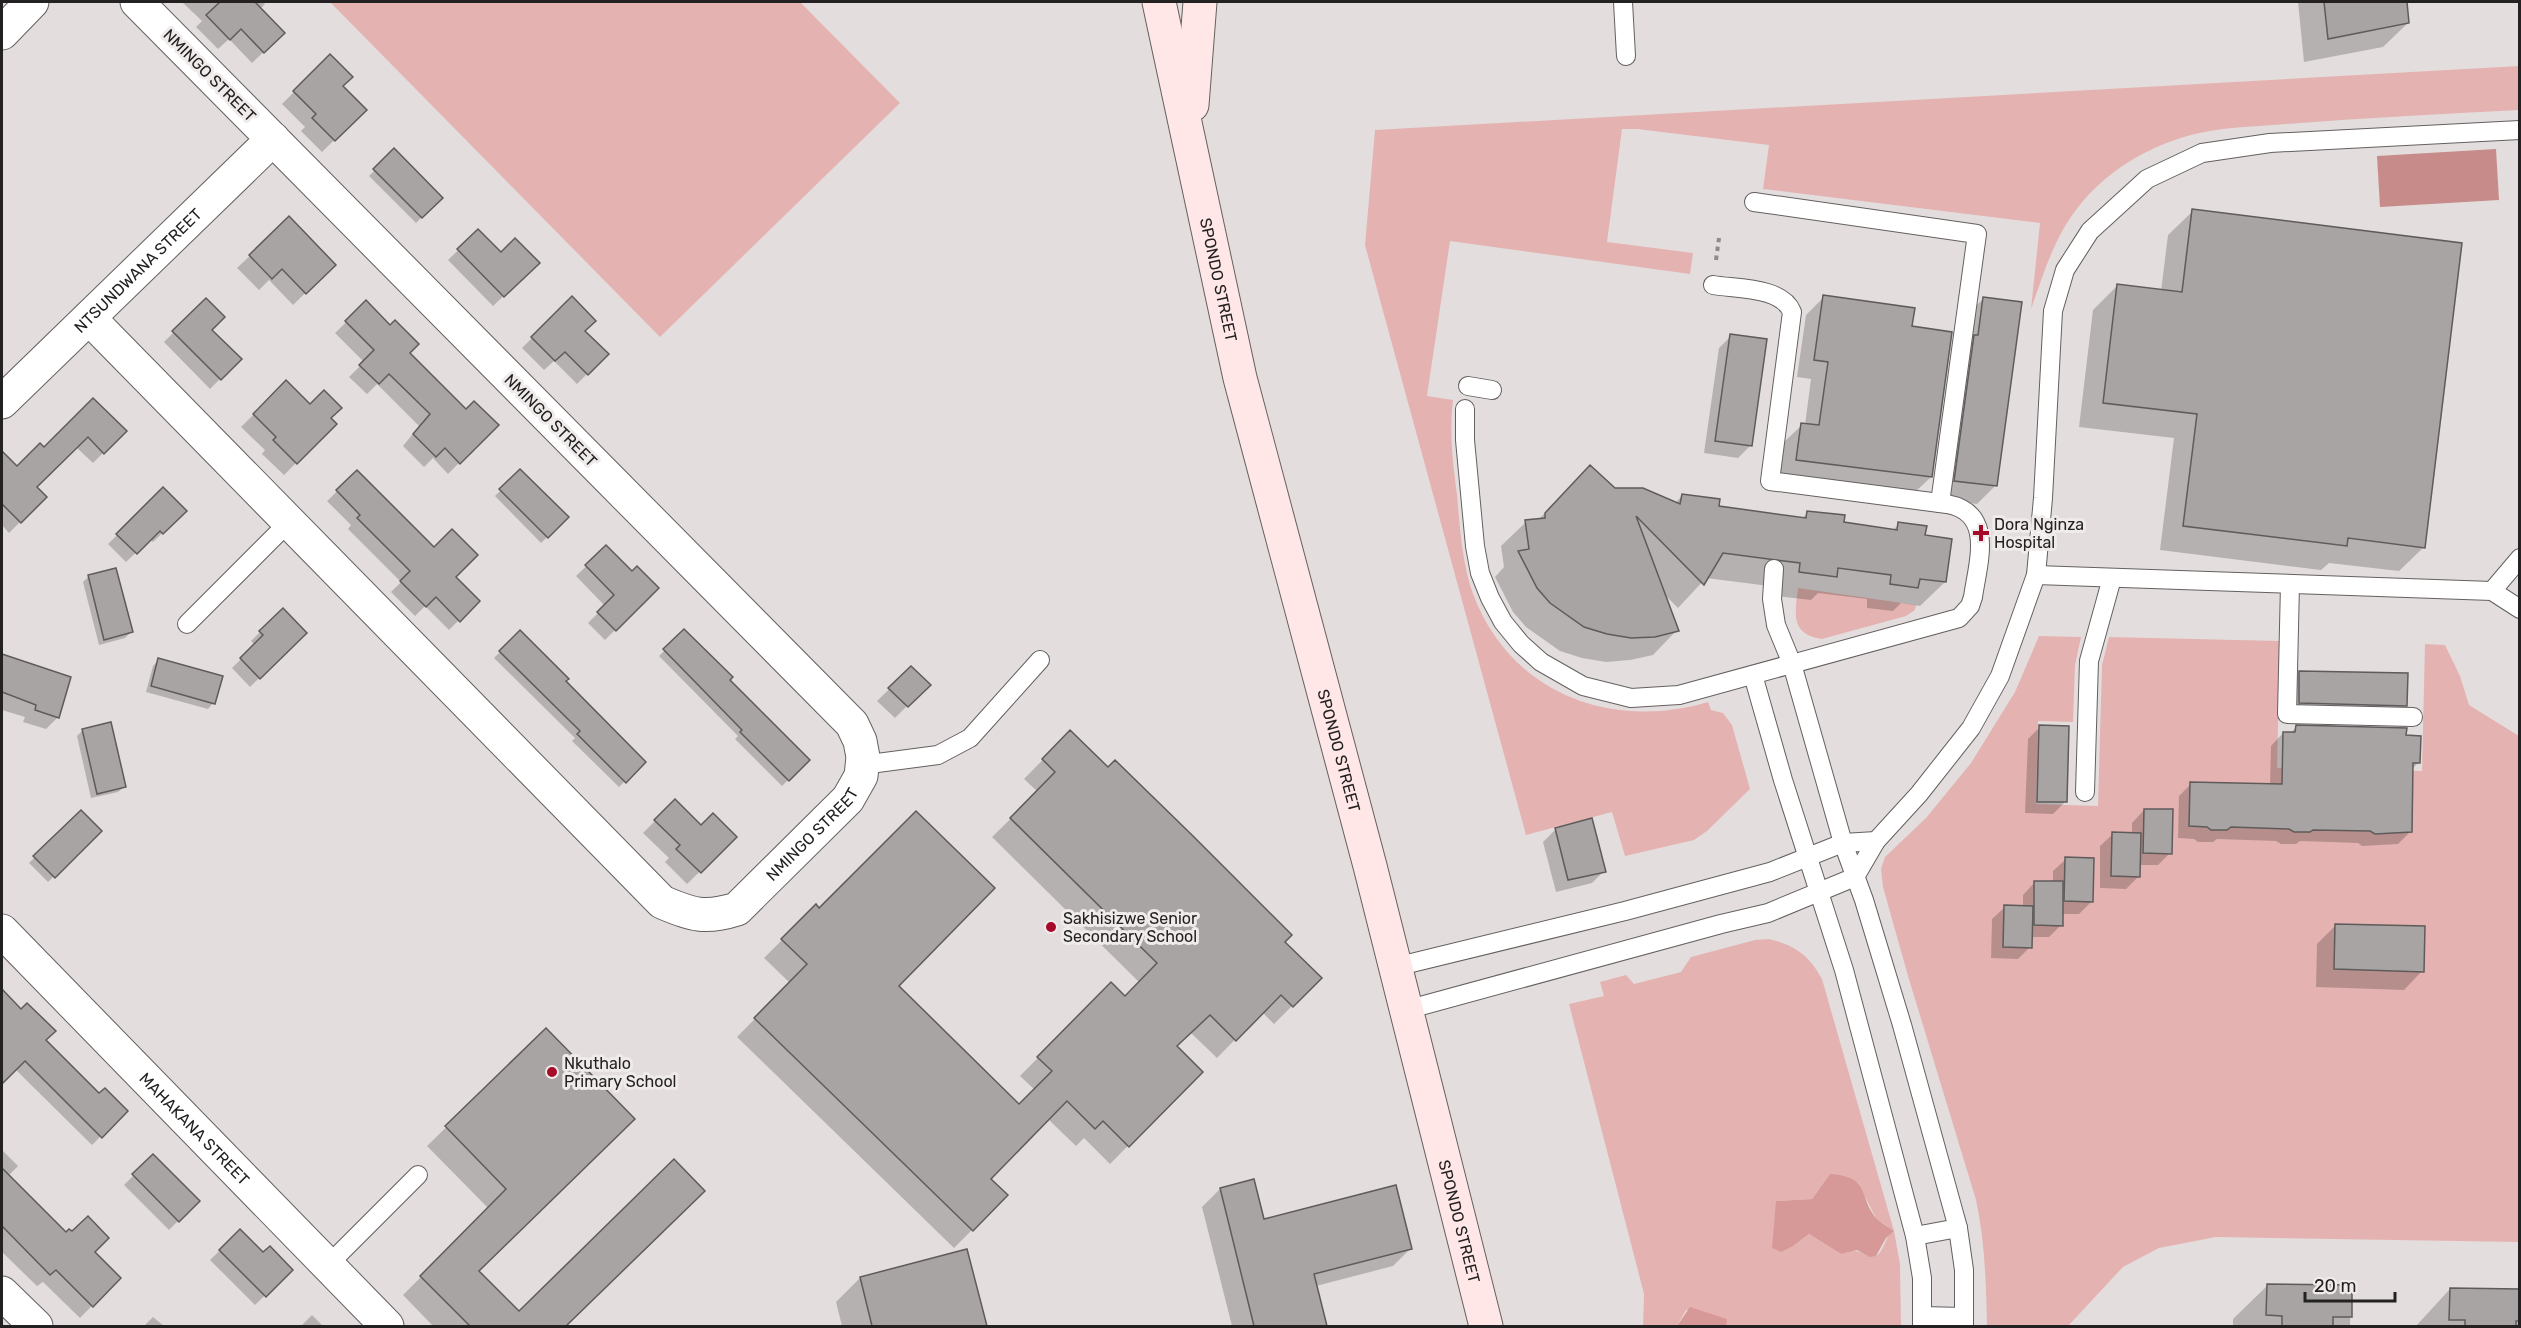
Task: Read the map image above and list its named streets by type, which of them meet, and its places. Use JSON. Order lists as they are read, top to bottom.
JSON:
{
  "streets": {
    "main road": ["SPONDO STREET"],
    "street": ["NMINGO STREET", "NTSUNDWANA STREET", "MAHAKANA STREET"]
  },
  "crossings": [
    ["NMINGO STREET", "NTSUNDWANA STREET"]
  ],
  "places": {
    "health": ["Dora Nginza Hospital"],
    "other": ["Sakhisizwe Senior Secondary School", "Nkuthalo Primary School"]
  },
  "scale_bar": "20 m"
}
